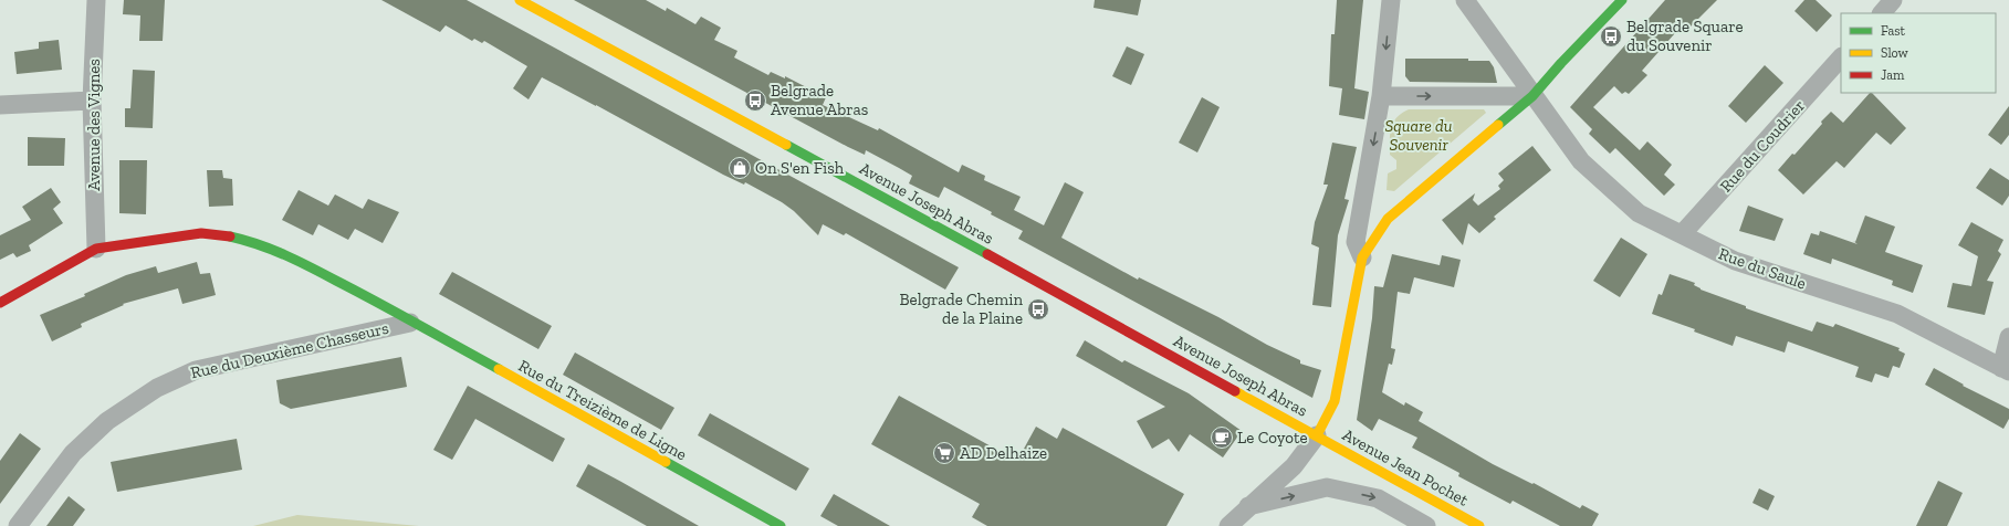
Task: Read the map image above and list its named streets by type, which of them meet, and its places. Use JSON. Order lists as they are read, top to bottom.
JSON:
{
  "streets": {
    "street": [
      "Avenue des Vignes",
      "Rue du Coudrier",
      "Avenue Joseph Abras",
      "Rue du Saule",
      "Rue du Deuxième Chasseurs",
      "Rue du Treizième de Ligne",
      "Avenue Jean Pochet"
    ]
  },
  "crossings": [
    ["Avenue des Vignes", "Rue du Treizième de Ligne"],
    ["Rue du Coudrier", "Rue du Saule"],
    ["Avenue Joseph Abras", "Avenue Jean Pochet"],
    ["Rue du Deuxième Chasseurs", "Rue du Treizième de Ligne"]
  ],
  "parks": ["Square du Souvenir"],
  "places": {
    "bus stop": ["Belgrade Square du Souvenir", "Belgrade Avenue Abras", "Belgrade Chemin de la Plaine"],
    "shop": ["On S'en Fish"],
    "cafe": ["Le Coyote"],
    "supermarket": ["AD Delhaize"]
  },
  "legend": ["Fast", "Slow", "Jam"]
}
